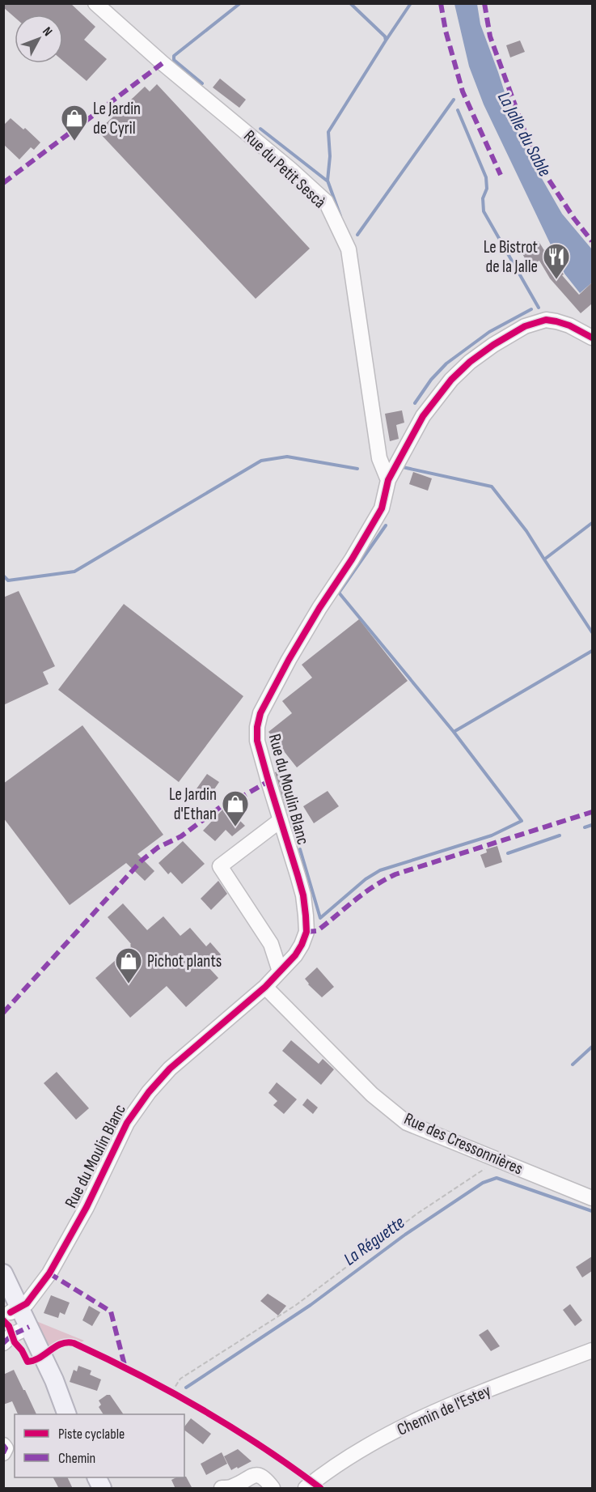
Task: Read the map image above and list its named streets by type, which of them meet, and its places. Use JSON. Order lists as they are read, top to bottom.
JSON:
{
  "streets": {
    "street": [
      "Rue du Petit Sescà",
      "Rue du Moulin Blanc",
      "Rue des Cressonnières",
      "Chemin de l'Estey"
    ]
  },
  "crossings": [
    ["Rue du Petit Sescà", "Rue du Moulin Blanc"],
    ["Rue du Moulin Blanc", "Rue des Cressonnières"]
  ],
  "water": ["La Jalle du Sable", "La Réguette"],
  "places": {
    "shop": ["Le Jardin de Cyril", "Le Jardin d'Ethan", "Pichot plants"],
    "restaurant": ["Le Bistrot de la Jalle"]
  },
  "legend": ["Piste cyclable", "Chemin"],
  "north": "top right"
}
